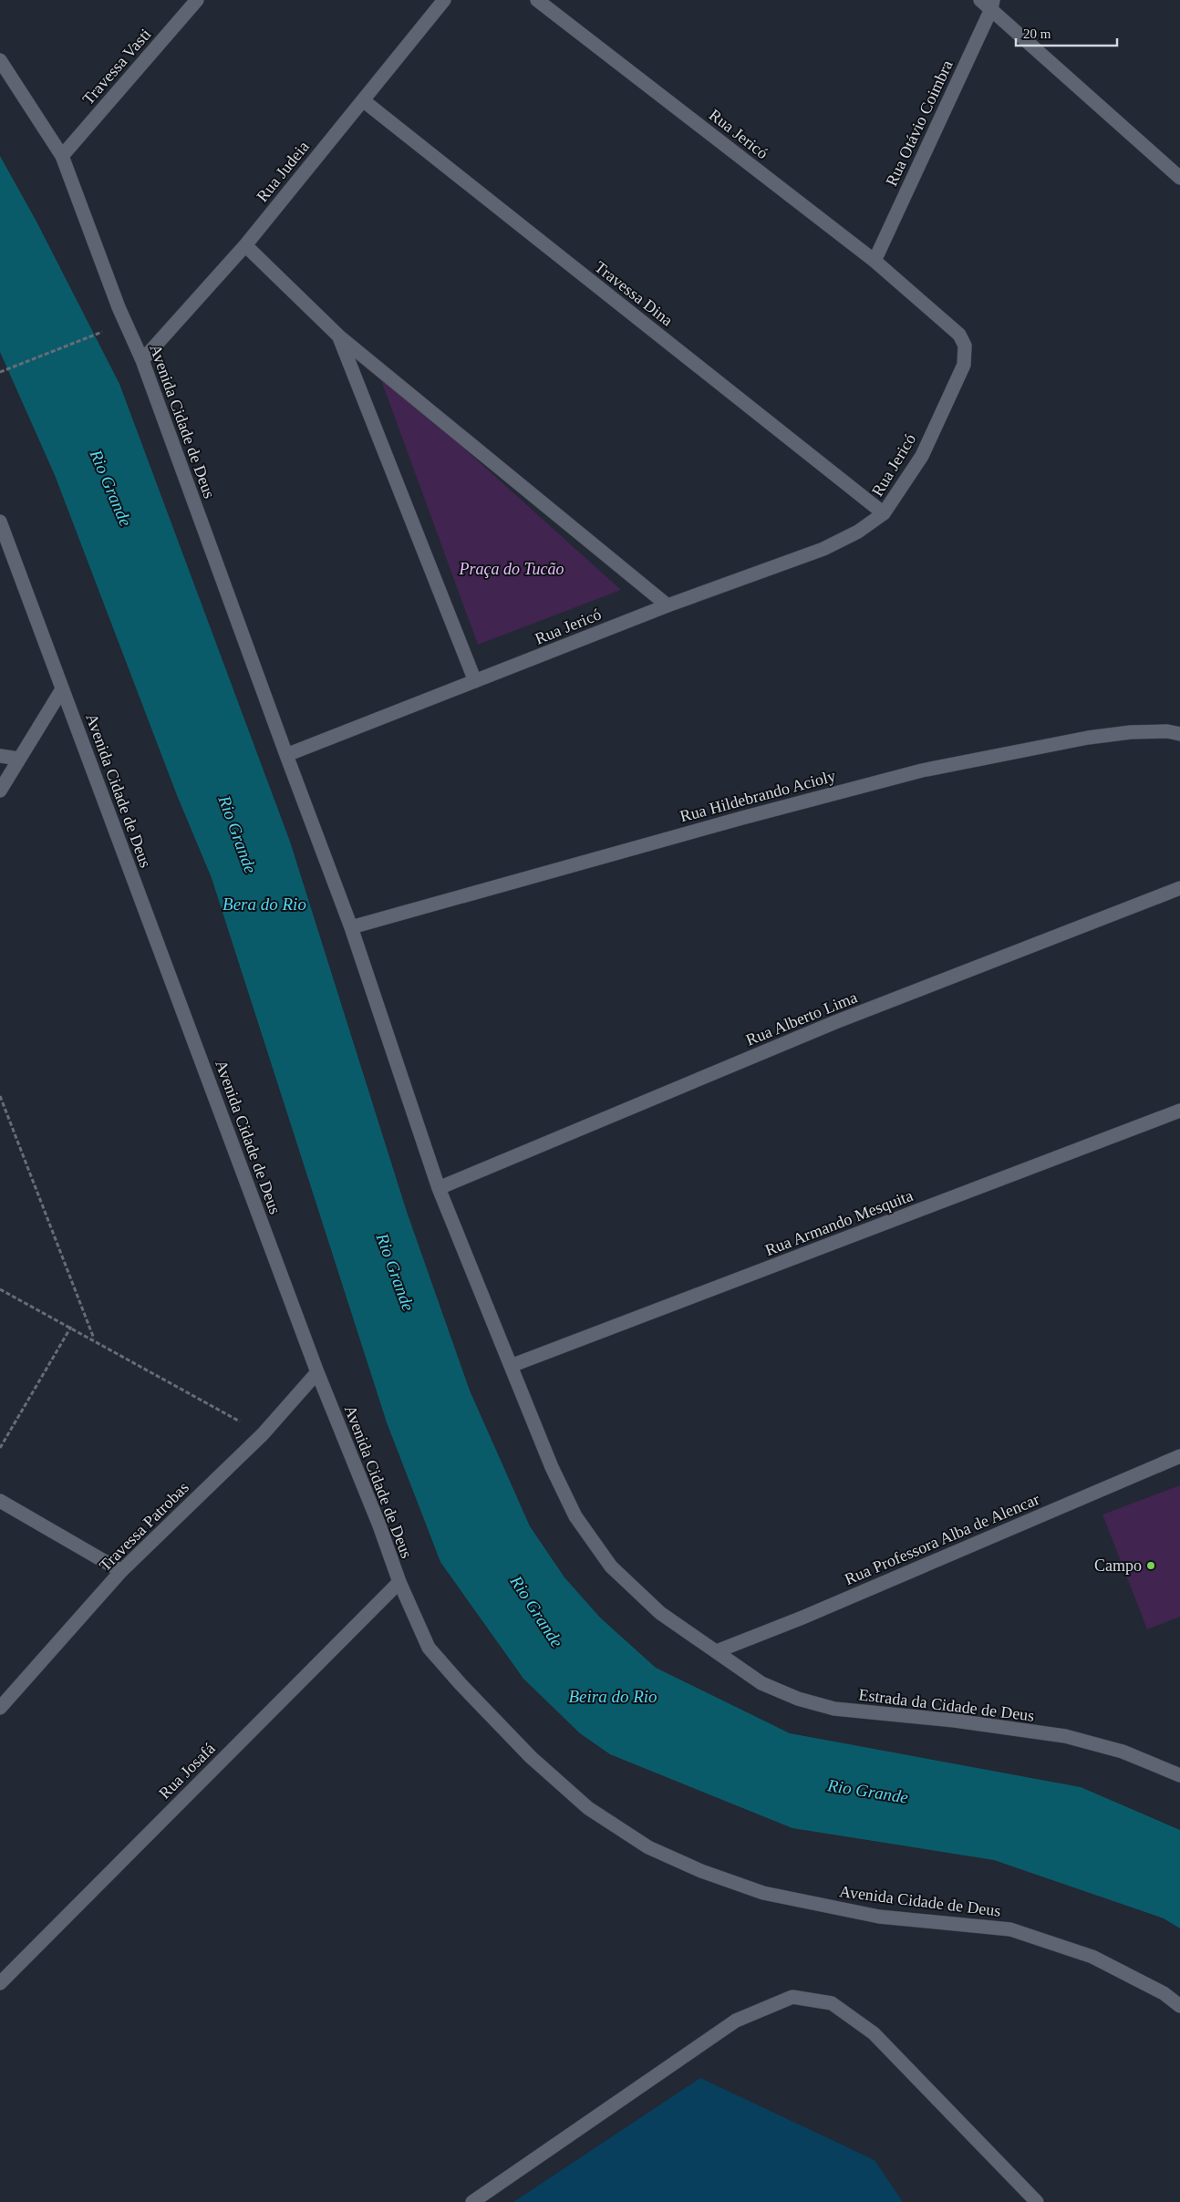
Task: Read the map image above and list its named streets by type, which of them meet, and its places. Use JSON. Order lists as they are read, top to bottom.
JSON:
{
  "streets": {
    "street": [
      "Travessa Vasti",
      "Rua Otávio Coimbra",
      "Rua Jericó",
      "Rua Judeia",
      "Travessa Dina",
      "Avenida Cidade de Deus",
      "Rua Hildebrando Acioly",
      "Rua Alberto Lima",
      "Rua Armando Mesquita",
      "Travessa Patrobas",
      "Rua Professora Alba de Alencar",
      "Estrada da Cidade de Deus",
      "Rua Josafá"
    ]
  },
  "crossings": [
    ["Travessa Vasti", "Avenida Cidade de Deus"],
    ["Rua Otávio Coimbra", "Rua Jericó"],
    ["Rua Jericó", "Travessa Dina"],
    ["Rua Jericó", "Avenida Cidade de Deus"],
    ["Rua Judeia", "Travessa Dina"],
    ["Rua Judeia", "Avenida Cidade de Deus"],
    ["Avenida Cidade de Deus", "Rua Hildebrando Acioly"],
    ["Avenida Cidade de Deus", "Rua Alberto Lima"],
    ["Avenida Cidade de Deus", "Rua Armando Mesquita"],
    ["Avenida Cidade de Deus", "Travessa Patrobas"],
    ["Avenida Cidade de Deus", "Rua Professora Alba de Alencar"],
    ["Avenida Cidade de Deus", "Estrada da Cidade de Deus"],
    ["Avenida Cidade de Deus", "Rua Josafá"],
    ["Rua Professora Alba de Alencar", "Estrada da Cidade de Deus"]
  ],
  "water": ["Rio Grande", "Bera do Rio", "Beira do Rio"],
  "parks": ["Praça do Tucão"],
  "places": ["Campo"],
  "scale_bar": "20 m"
}
